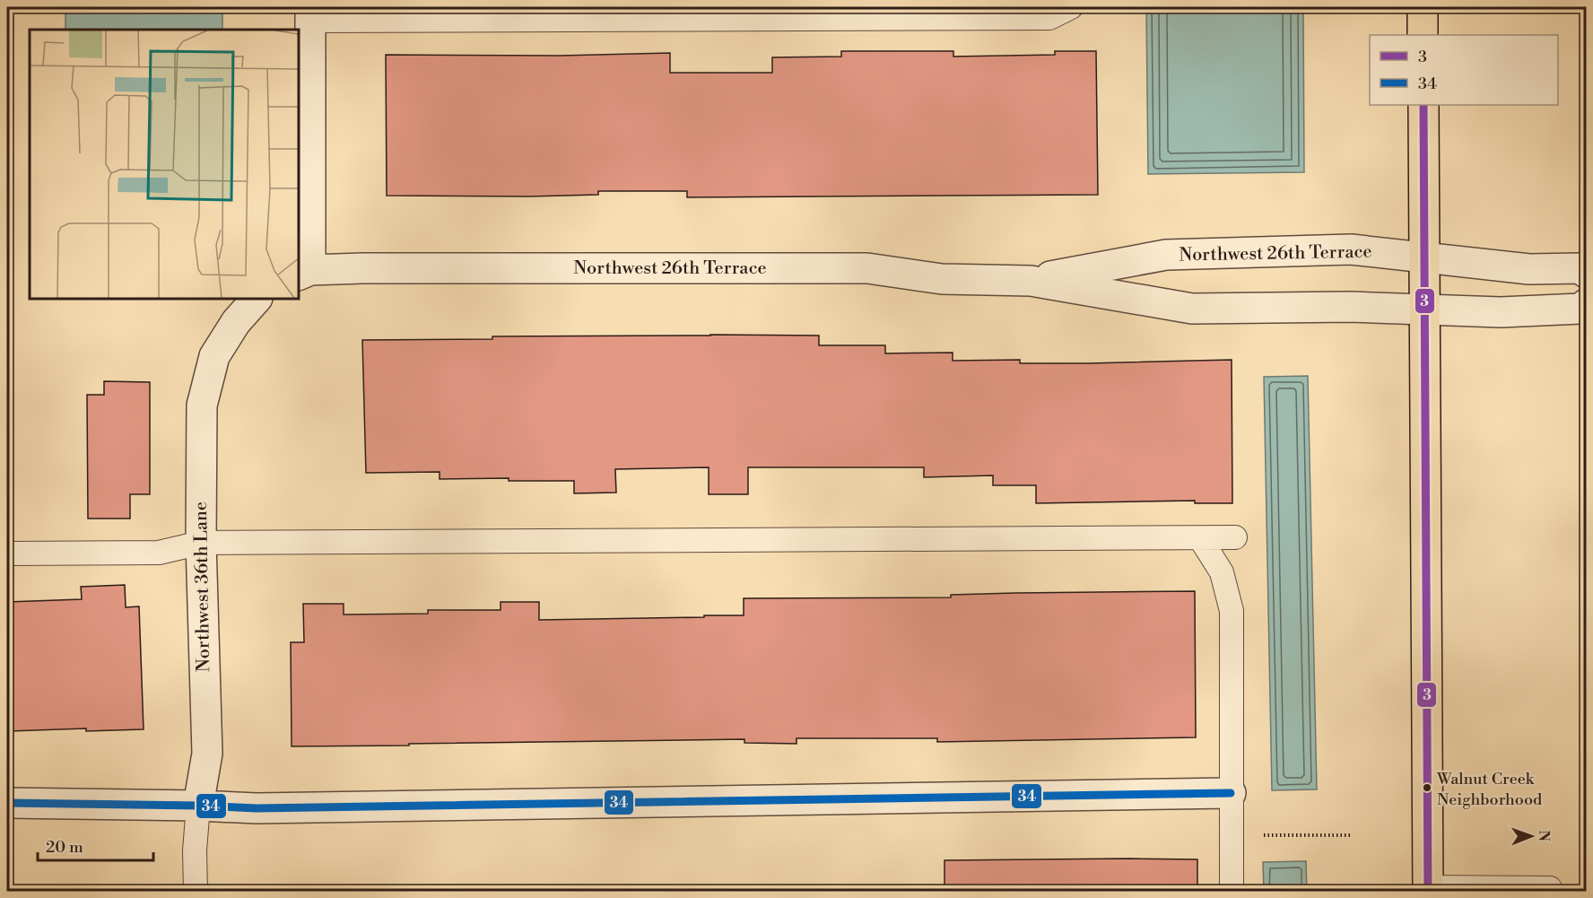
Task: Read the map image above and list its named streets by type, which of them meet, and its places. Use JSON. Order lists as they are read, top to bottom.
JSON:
{
  "streets": {
    "street": ["Northwest 26th Terrace", "Northwest 36th Lane"]
  },
  "places": ["Walnut Creek Neighborhood"],
  "lines": ["transit line 3", "transit line 34"],
  "legend": ["3", "34"],
  "scale_bar": "20 m",
  "north": "right"
}
